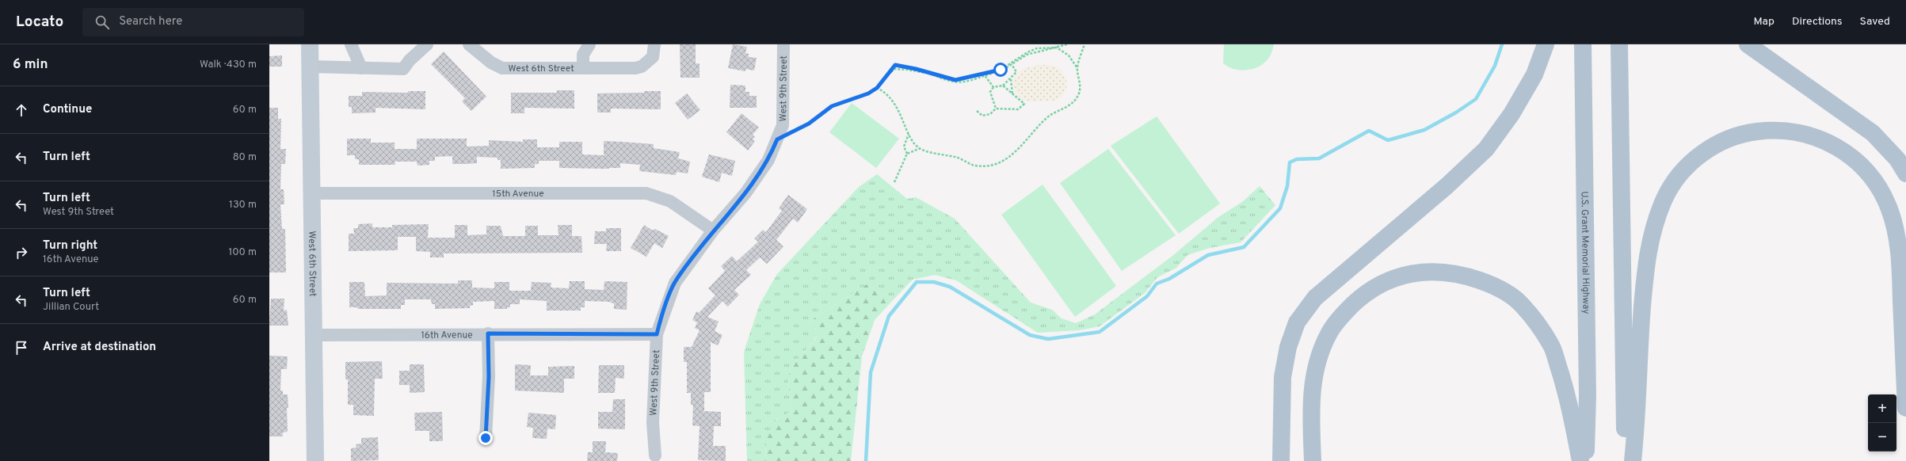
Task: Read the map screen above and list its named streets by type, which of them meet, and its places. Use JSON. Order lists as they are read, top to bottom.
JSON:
{
  "streets": {
    "main road": ["U.S. Grant Memorial Highway"],
    "street": [
      "West 6th Street",
      "West 9th Street",
      "15th Avenue",
      "16th Avenue"
    ]
  },
  "crossings": [
    ["West 6th Street", "15th Avenue"],
    ["West 6th Street", "16th Avenue"],
    ["West 9th Street", "15th Avenue"],
    ["West 9th Street", "16th Avenue"]
  ],
  "page": {
    "header": "Locato",
    "search": "Search here",
    "nav": ["Map", "Directions", "Saved"],
    "heading": ["6 min", "Walk · 430 m"],
    "list": [
      ["Continue", "60 m"],
      ["Turn left", "80 m"],
      ["Turn left", "West 9th Street", "130 m"],
      ["Turn right", "16th Avenue", "100 m"],
      ["Turn left", "Jillian Court", "60 m"],
      "Arrive at destination"
    ],
    "map_buttons": ["+", "−"]
  }
}
